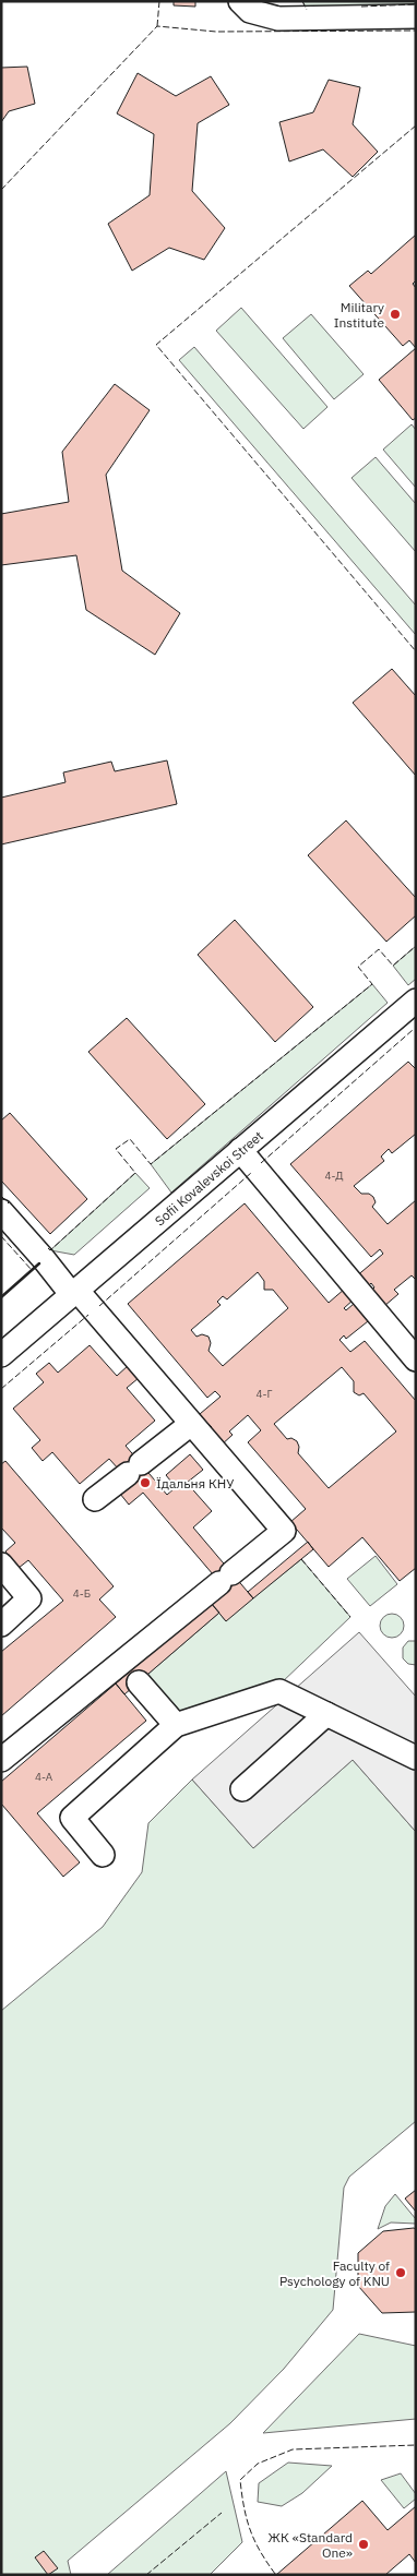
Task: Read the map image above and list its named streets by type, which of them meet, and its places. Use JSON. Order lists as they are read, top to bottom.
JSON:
{
  "streets": {
    "street": ["Sofii Kovalevskoi Street"]
  },
  "places": [
    "Military Institute",
    "Їдальня КНУ",
    "Faculty of Psychology of KNU",
    "ЖК «Standard One»"
  ],
  "house_numbers": [
    "4-Д",
    "4-Г",
    "4-Б",
    "4-А"
  ]
}
